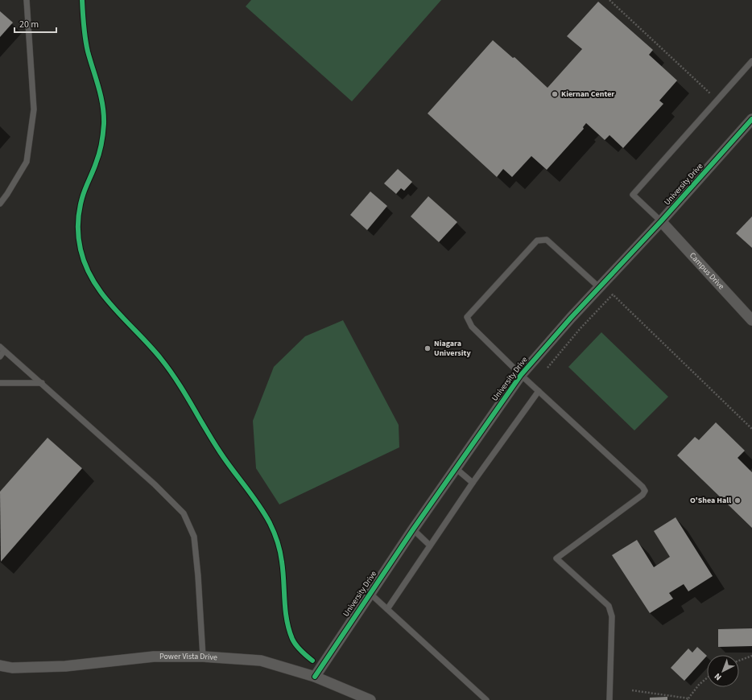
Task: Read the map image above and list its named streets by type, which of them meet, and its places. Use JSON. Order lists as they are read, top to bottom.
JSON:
{
  "streets": {
    "street": ["University Drive", "Campus Drive", "Power Vista Drive"]
  },
  "crossings": [
    ["University Drive", "Campus Drive"],
    ["University Drive", "Power Vista Drive"]
  ],
  "places": ["Kiernan Center", "Niagara University", "O'Shea Hall"],
  "scale_bar": "20 m",
  "north": "bottom left"
}
